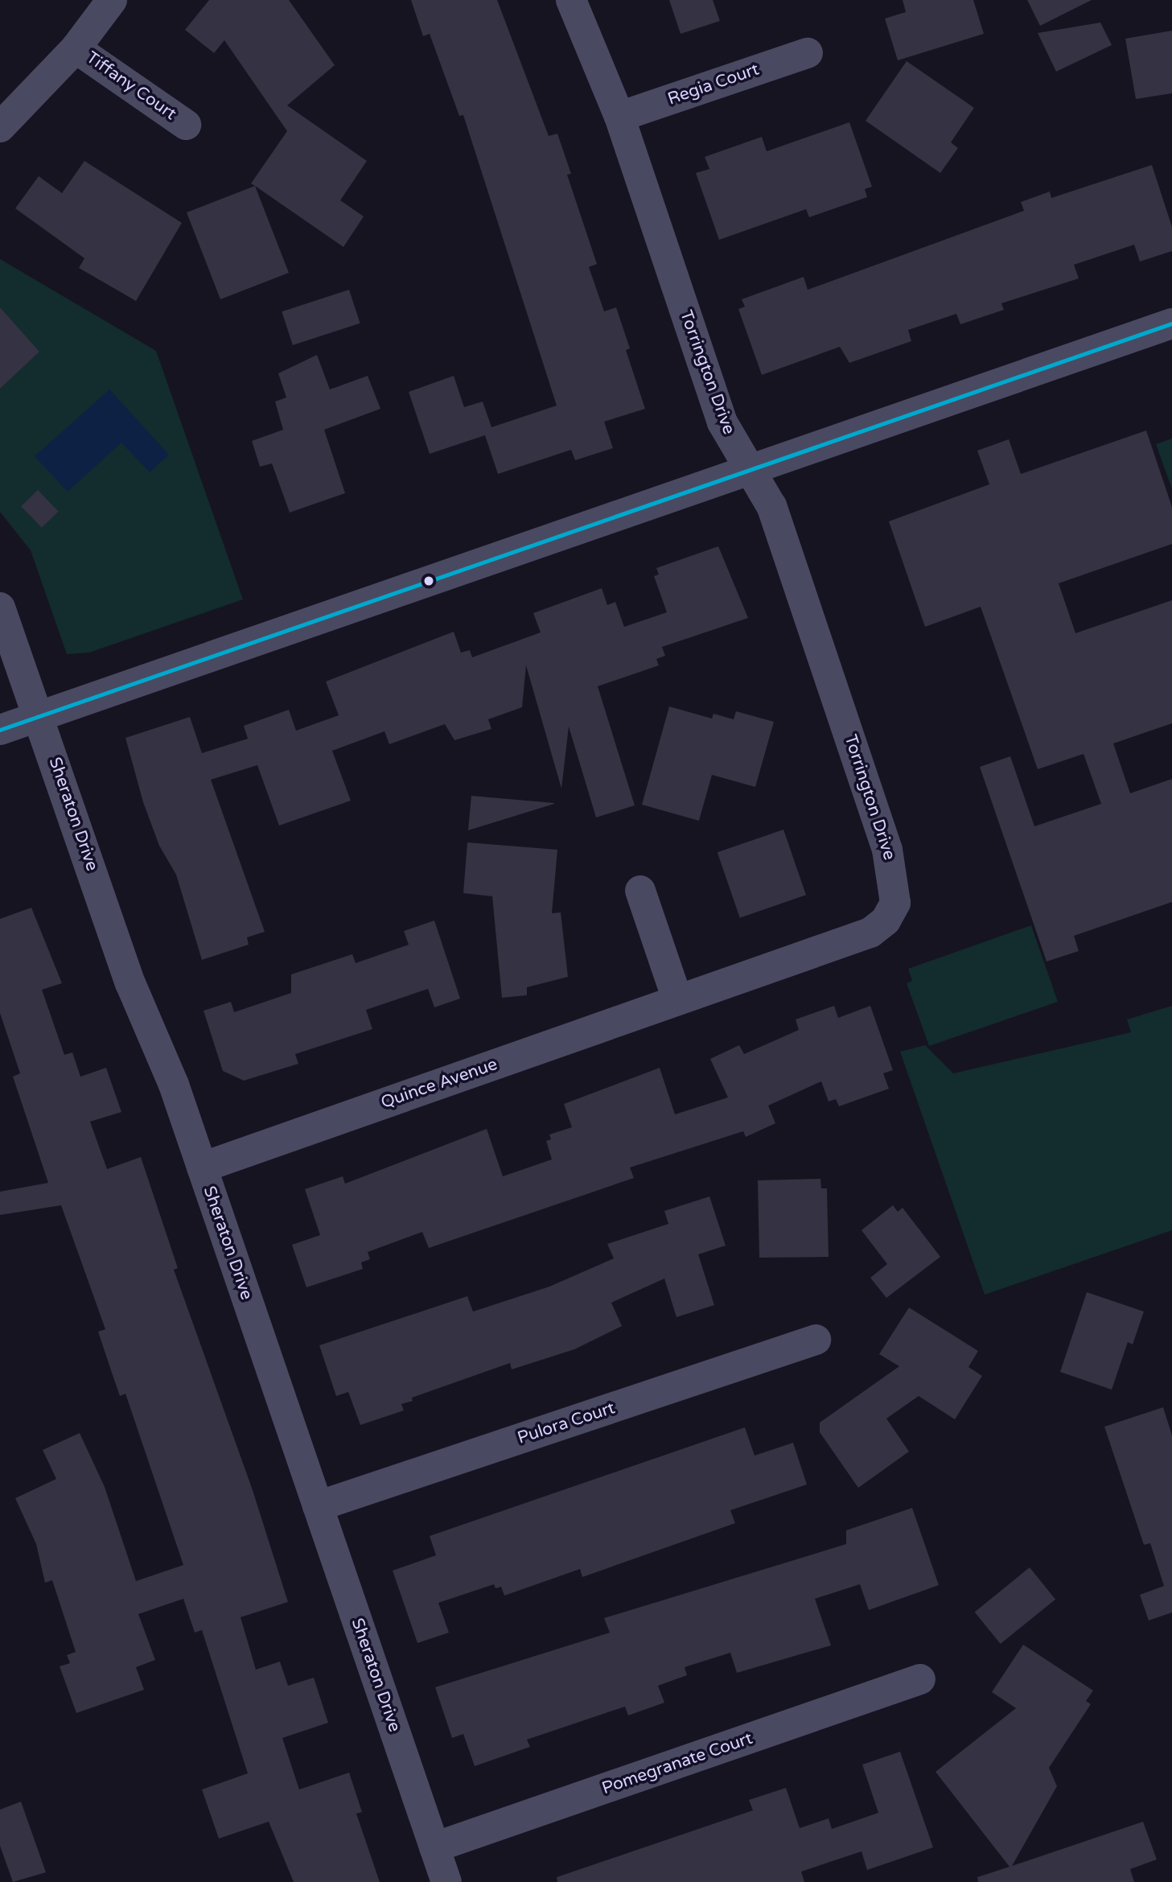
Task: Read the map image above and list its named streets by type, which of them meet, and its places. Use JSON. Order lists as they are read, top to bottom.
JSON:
{
  "streets": {
    "street": [
      "Regia Court",
      "Tiffany Court",
      "Torrington Drive",
      "Sheraton Drive",
      "Quince Avenue",
      "Pulora Court",
      "Pomegranate Court"
    ]
  },
  "crossings": [
    ["Regia Court", "Torrington Drive"],
    ["Torrington Drive", "Quince Avenue"],
    ["Sheraton Drive", "Quince Avenue"],
    ["Sheraton Drive", "Pulora Court"],
    ["Sheraton Drive", "Pomegranate Court"]
  ]
}
